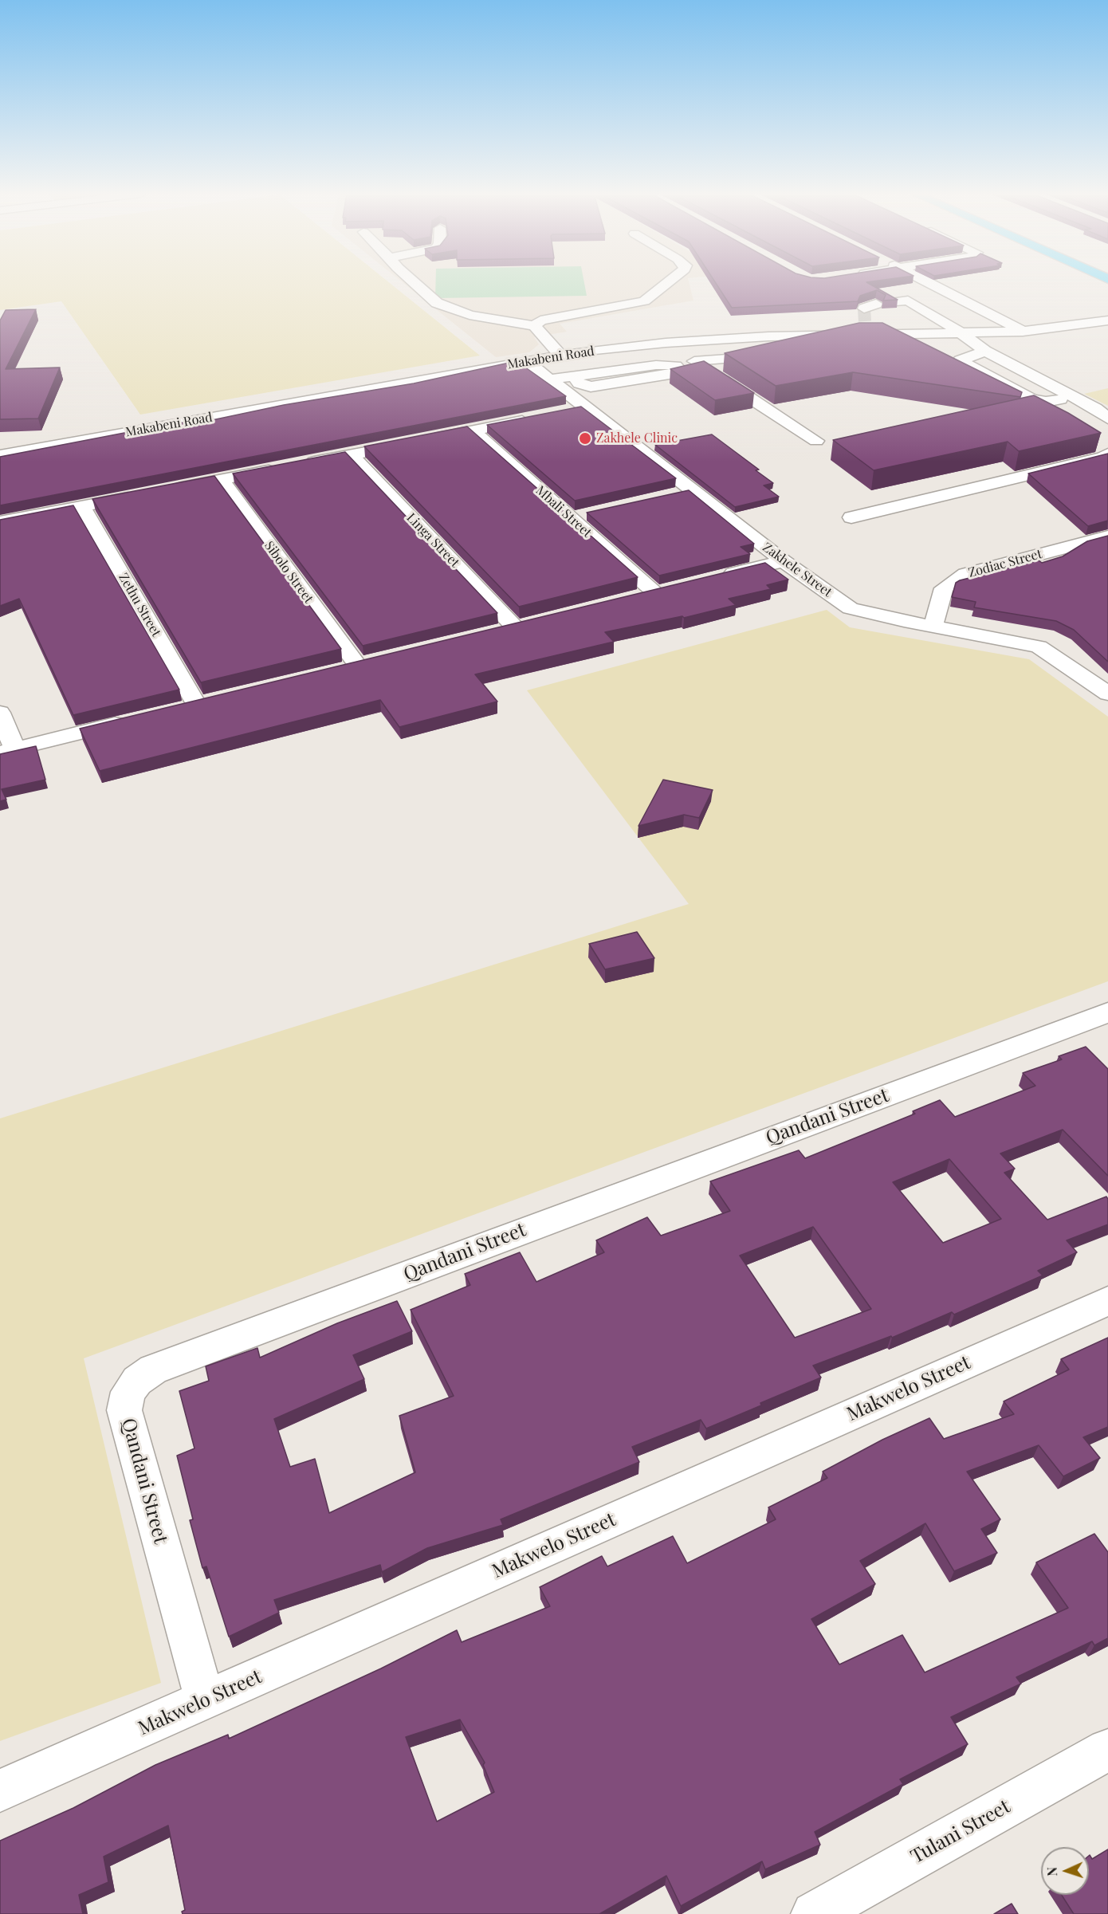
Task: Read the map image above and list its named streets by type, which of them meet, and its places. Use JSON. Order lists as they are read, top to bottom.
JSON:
{
  "streets": {
    "street": [
      "Makabeni Road",
      "Mbali Street",
      "Linga Street",
      "Zodiac Street",
      "Zakhele Street",
      "Sibolo Street",
      "Zethu Street",
      "Qandani Street",
      "Makwelo Street",
      "Tulani Street"
    ]
  },
  "crossings": [
    ["Makabeni Road", "Zakhele Street"],
    ["Zodiac Street", "Zakhele Street"],
    ["Qandani Street", "Makwelo Street"]
  ],
  "places": ["Zakhele Clinic"],
  "north": "left"
}
